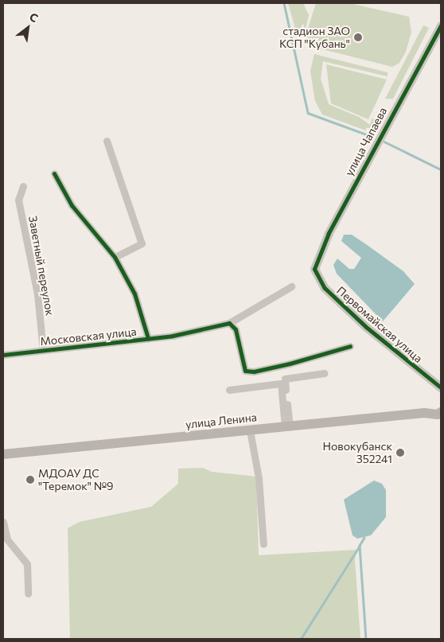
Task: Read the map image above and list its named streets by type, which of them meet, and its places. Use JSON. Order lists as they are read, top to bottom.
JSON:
{
  "streets": {
    "main road": ["улица Ленина"],
    "street": [
      "улица Чапаева",
      "Заветный переулок",
      "Первомайская улица",
      "Московская улица"
    ]
  },
  "crossings": [
    ["улица Чапаева", "Первомайская улица"],
    ["Заветный переулок", "Московская улица"]
  ],
  "places": ["стадион ЗАО КСП \"Кубань\"", "Новокубанск 352241", "МДОАУ ДС \"Теремок\" №9"],
  "north": "top right"
}
